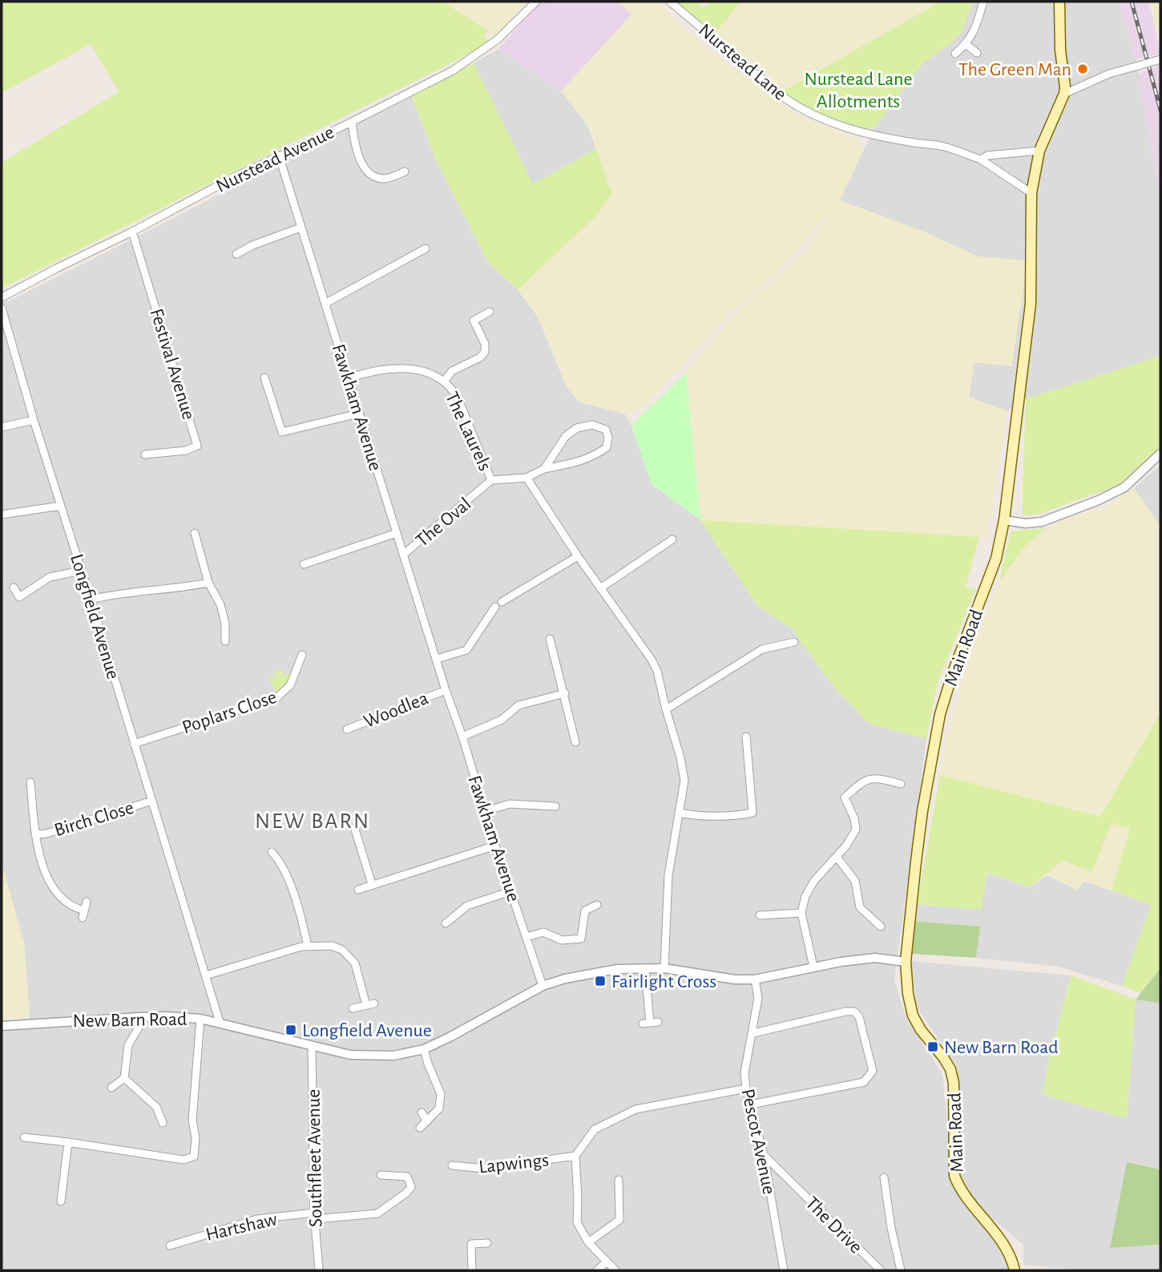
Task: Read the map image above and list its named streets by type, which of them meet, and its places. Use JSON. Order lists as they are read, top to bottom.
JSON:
{
  "streets": {
    "main road": ["Main Road"],
    "street": [
      "Nurstead Lane",
      "Nurstead Avenue",
      "Festival Avenue",
      "Fawkham Avenue",
      "The Laurels",
      "The Oval",
      "Longfield Avenue",
      "Woodlea",
      "Poplars Close",
      "Birch Close",
      "New Barn Road",
      "Pescot Avenue",
      "Southfleet Avenue",
      "Lapwings",
      "The Drive",
      "Hartshaw"
    ]
  },
  "crossings": [
    ["Nurstead Lane", "Main Road"],
    ["Nurstead Avenue", "Festival Avenue"],
    ["Nurstead Avenue", "Fawkham Avenue"],
    ["Fawkham Avenue", "The Laurels"],
    ["Fawkham Avenue", "The Oval"],
    ["Fawkham Avenue", "Woodlea"],
    ["Fawkham Avenue", "New Barn Road"],
    ["The Laurels", "The Oval"],
    ["Longfield Avenue", "Poplars Close"],
    ["Longfield Avenue", "Birch Close"],
    ["Longfield Avenue", "New Barn Road"],
    ["Main Road", "New Barn Road"],
    ["New Barn Road", "Pescot Avenue"],
    ["New Barn Road", "Southfleet Avenue"],
    ["Pescot Avenue", "The Drive"],
    ["Southfleet Avenue", "Hartshaw"]
  ],
  "districts": ["NEW BARN"],
  "parks": ["Nurstead Lane Allotments"],
  "places": {
    "other": ["The Green Man"],
    "transit": ["Fairlight Cross", "Longfield Avenue", "New Barn Road"]
  }
}
